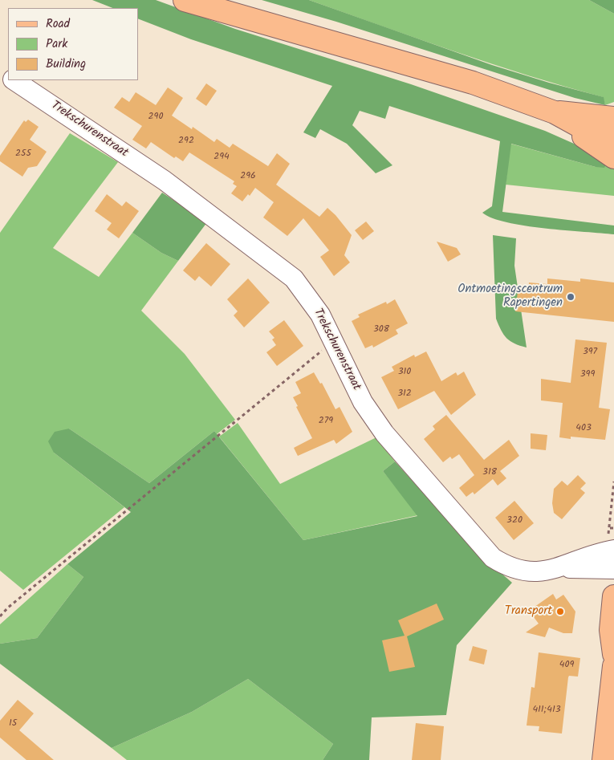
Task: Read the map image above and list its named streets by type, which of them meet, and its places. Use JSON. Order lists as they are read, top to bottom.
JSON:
{
  "streets": {
    "street": ["Trekschurenstraat"]
  },
  "places": ["Ontmoetingscentrum Rapertingen", "Transport"],
  "house_numbers": [
    "290",
    "292",
    "255",
    "294",
    "296",
    "308",
    "397",
    "310",
    "399",
    "312",
    "279",
    "403",
    "318",
    "320",
    "409",
    "411;413",
    "15"
  ],
  "legend": ["Road", "Park", "Building"]
}
